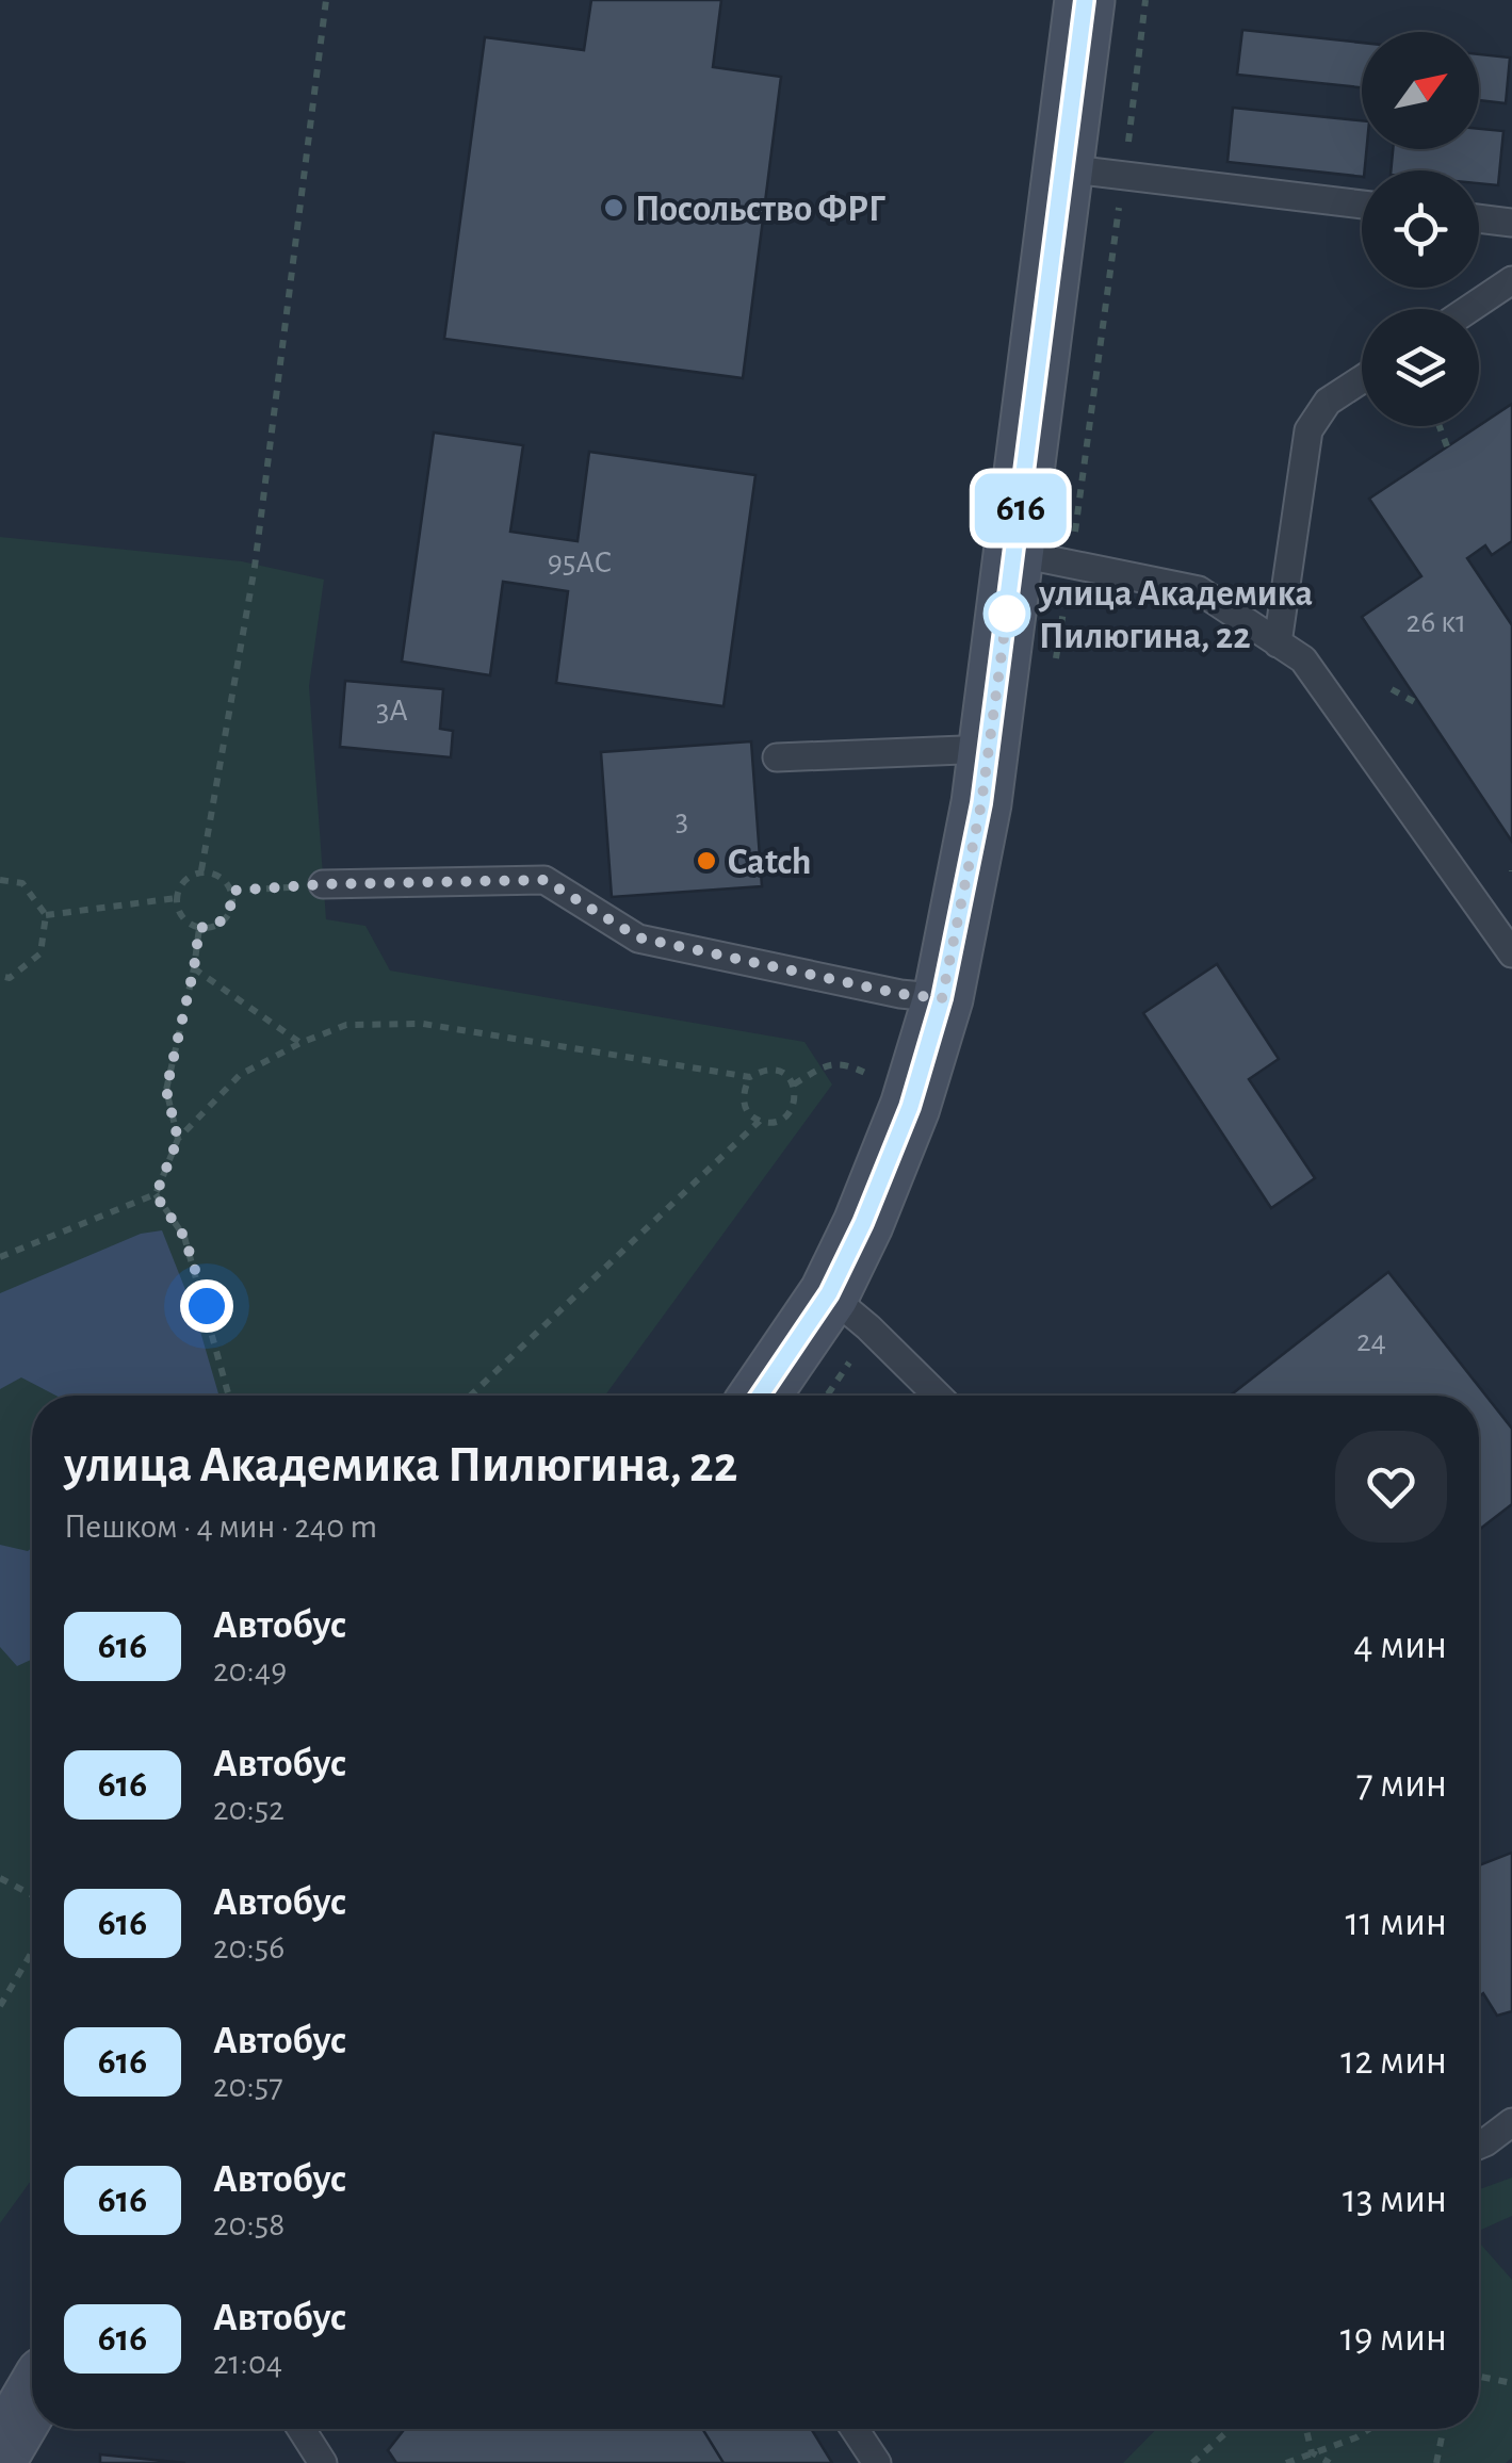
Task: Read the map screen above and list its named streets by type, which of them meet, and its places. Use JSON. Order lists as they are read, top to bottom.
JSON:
{
  "places": ["Посольство ФРГ", "улица Академика Пилюгина, 22", "Catch"],
  "lines": ["bus line 616"],
  "house_numbers": [
    "95АС",
    "26 к1",
    "3А",
    "3",
    "24"
  ],
  "north": "top right",
  "page": {
    "on_map": "616",
    "heading": ["улица Академика Пилюгина, 22", "Пешком · 4 мин · 240 m"],
    "list": [
      {
        "mark": "616",
        "name": "Автобус",
        "note": "20:49",
        "value": "4 мин"
      },
      {
        "mark": "616",
        "name": "Автобус",
        "note": "20:52",
        "value": "7 мин"
      },
      {
        "mark": "616",
        "name": "Автобус",
        "note": "20:56",
        "value": "11 мин"
      },
      {
        "mark": "616",
        "name": "Автобус",
        "note": "20:57",
        "value": "12 мин"
      },
      {
        "mark": "616",
        "name": "Автобус",
        "note": "20:58",
        "value": "13 мин"
      },
      {
        "mark": "616",
        "name": "Автобус",
        "note": "21:04",
        "value": "19 мин"
      }
    ]
  }
}
